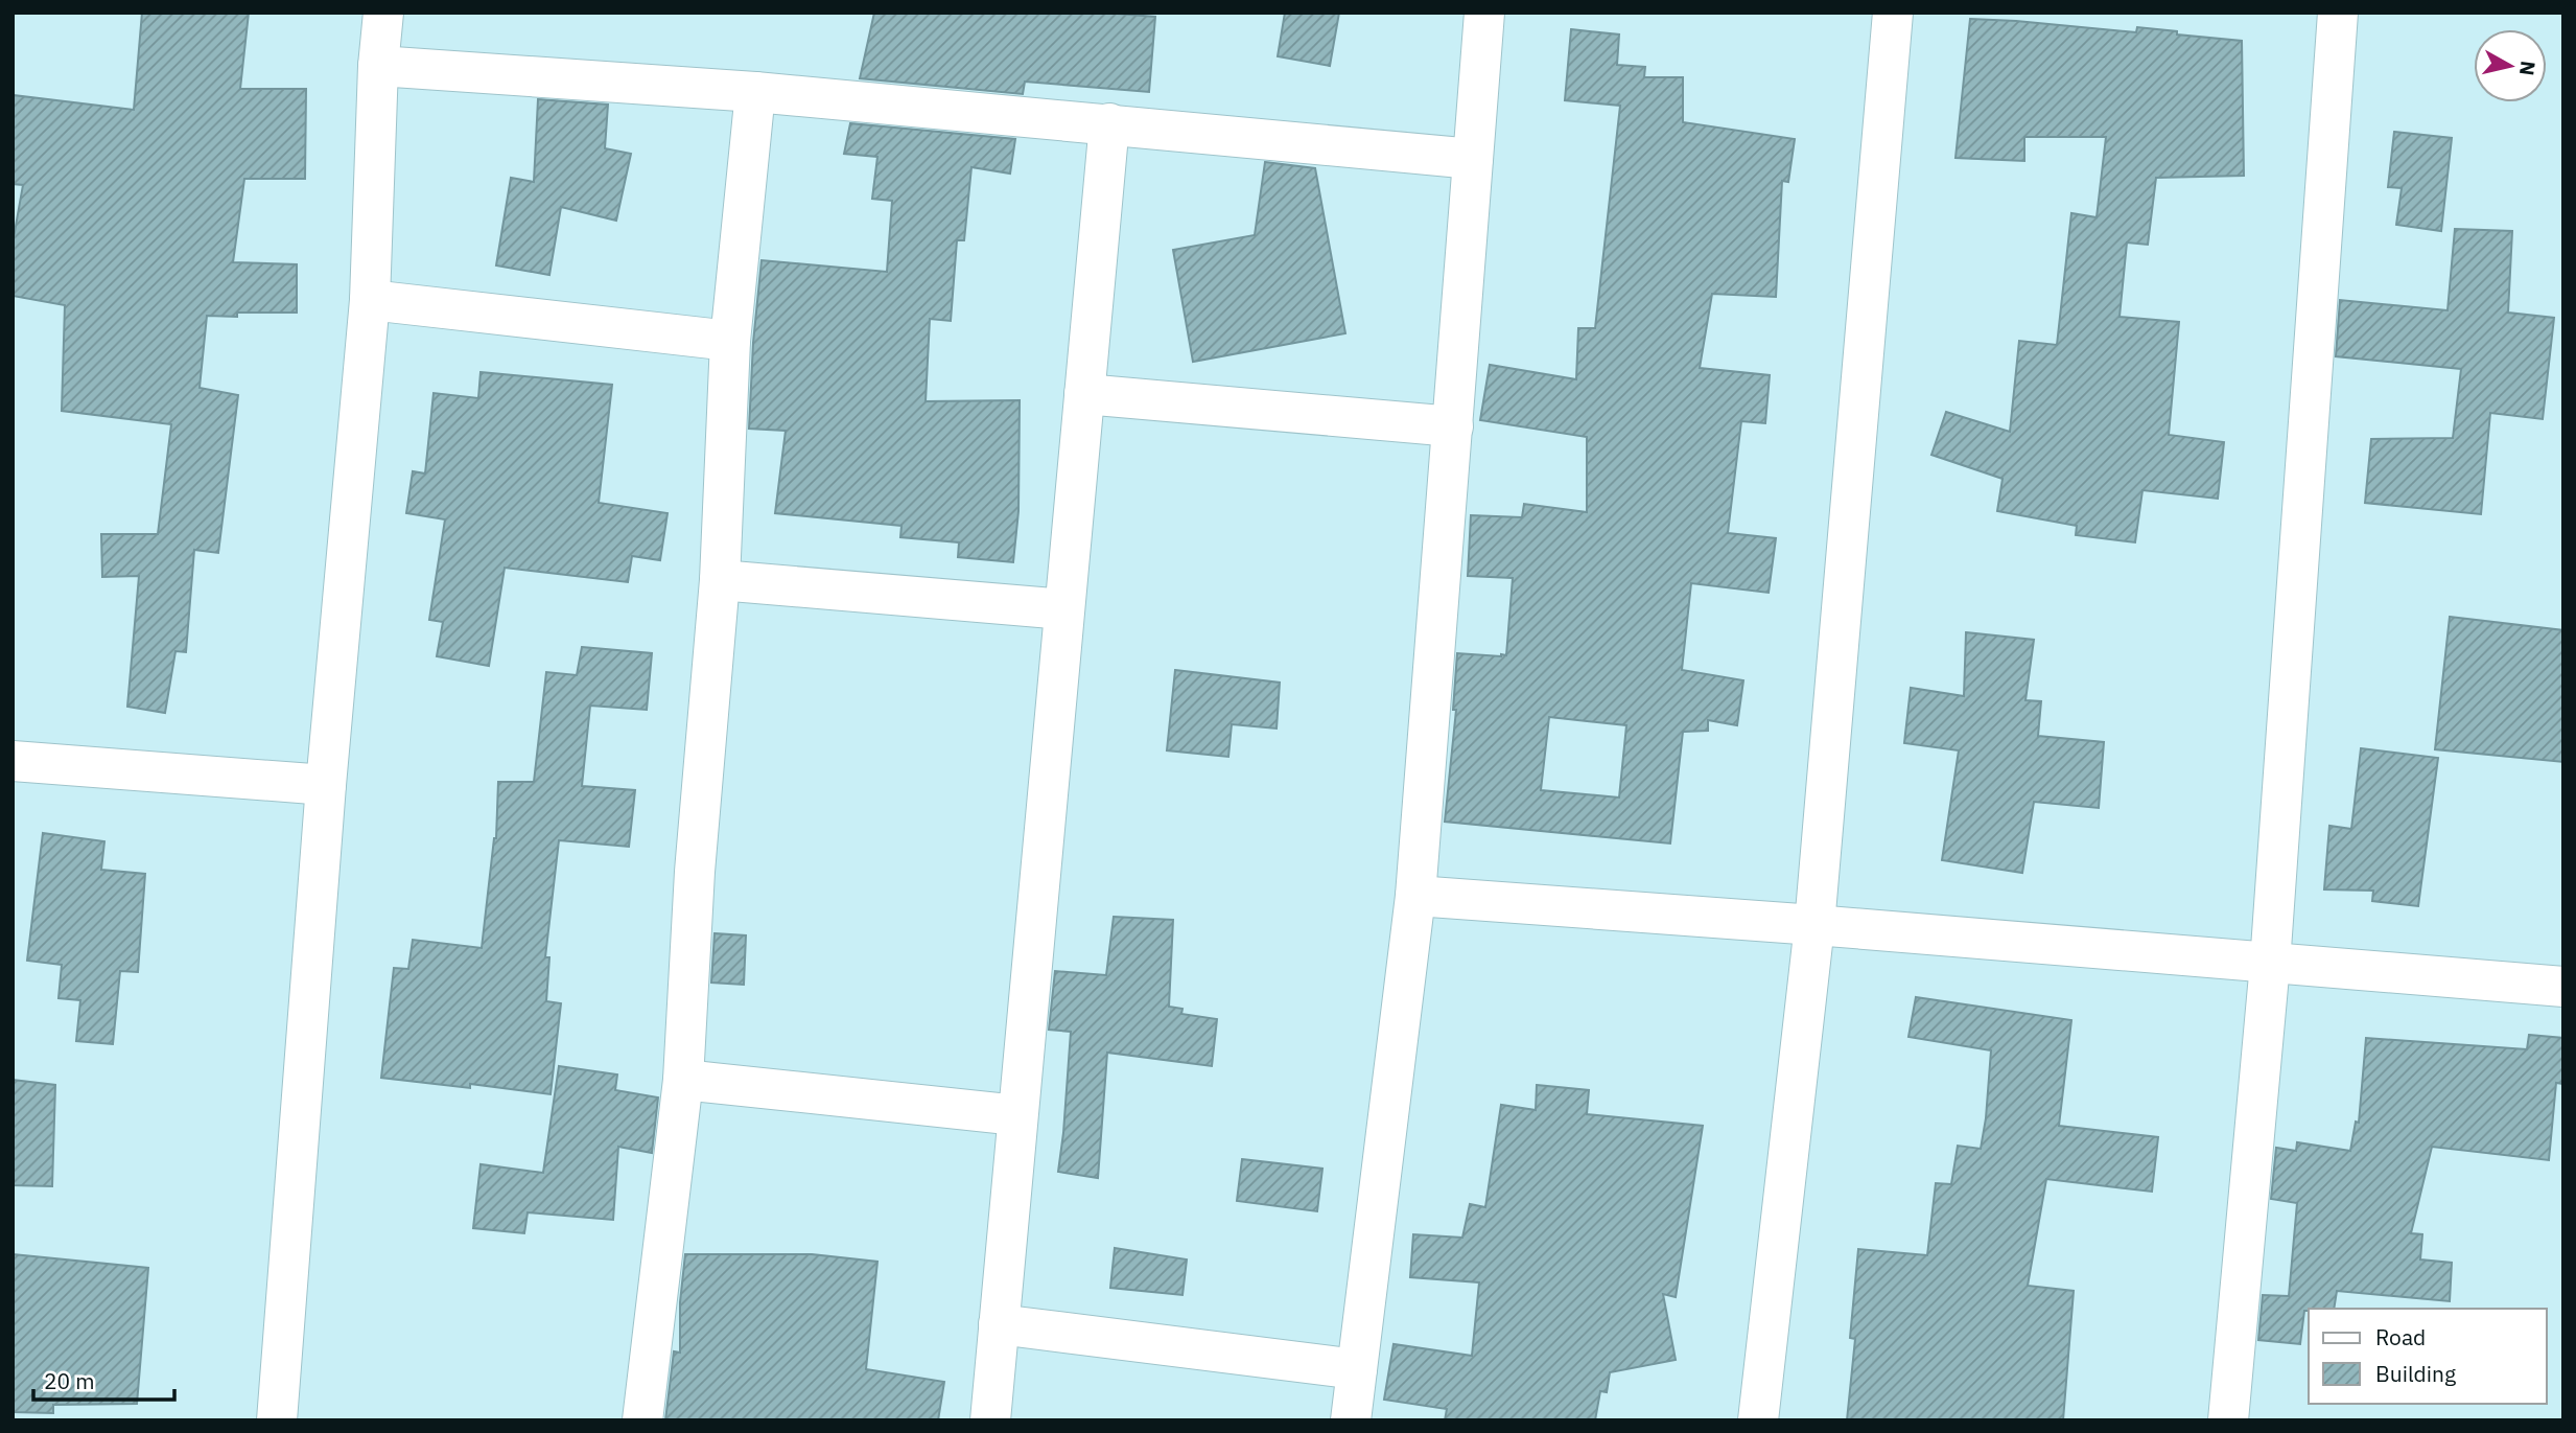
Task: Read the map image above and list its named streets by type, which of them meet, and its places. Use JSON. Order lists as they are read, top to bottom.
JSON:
{
  "legend": ["Road", "Building"],
  "scale_bar": "20 m",
  "north": "right"
}
